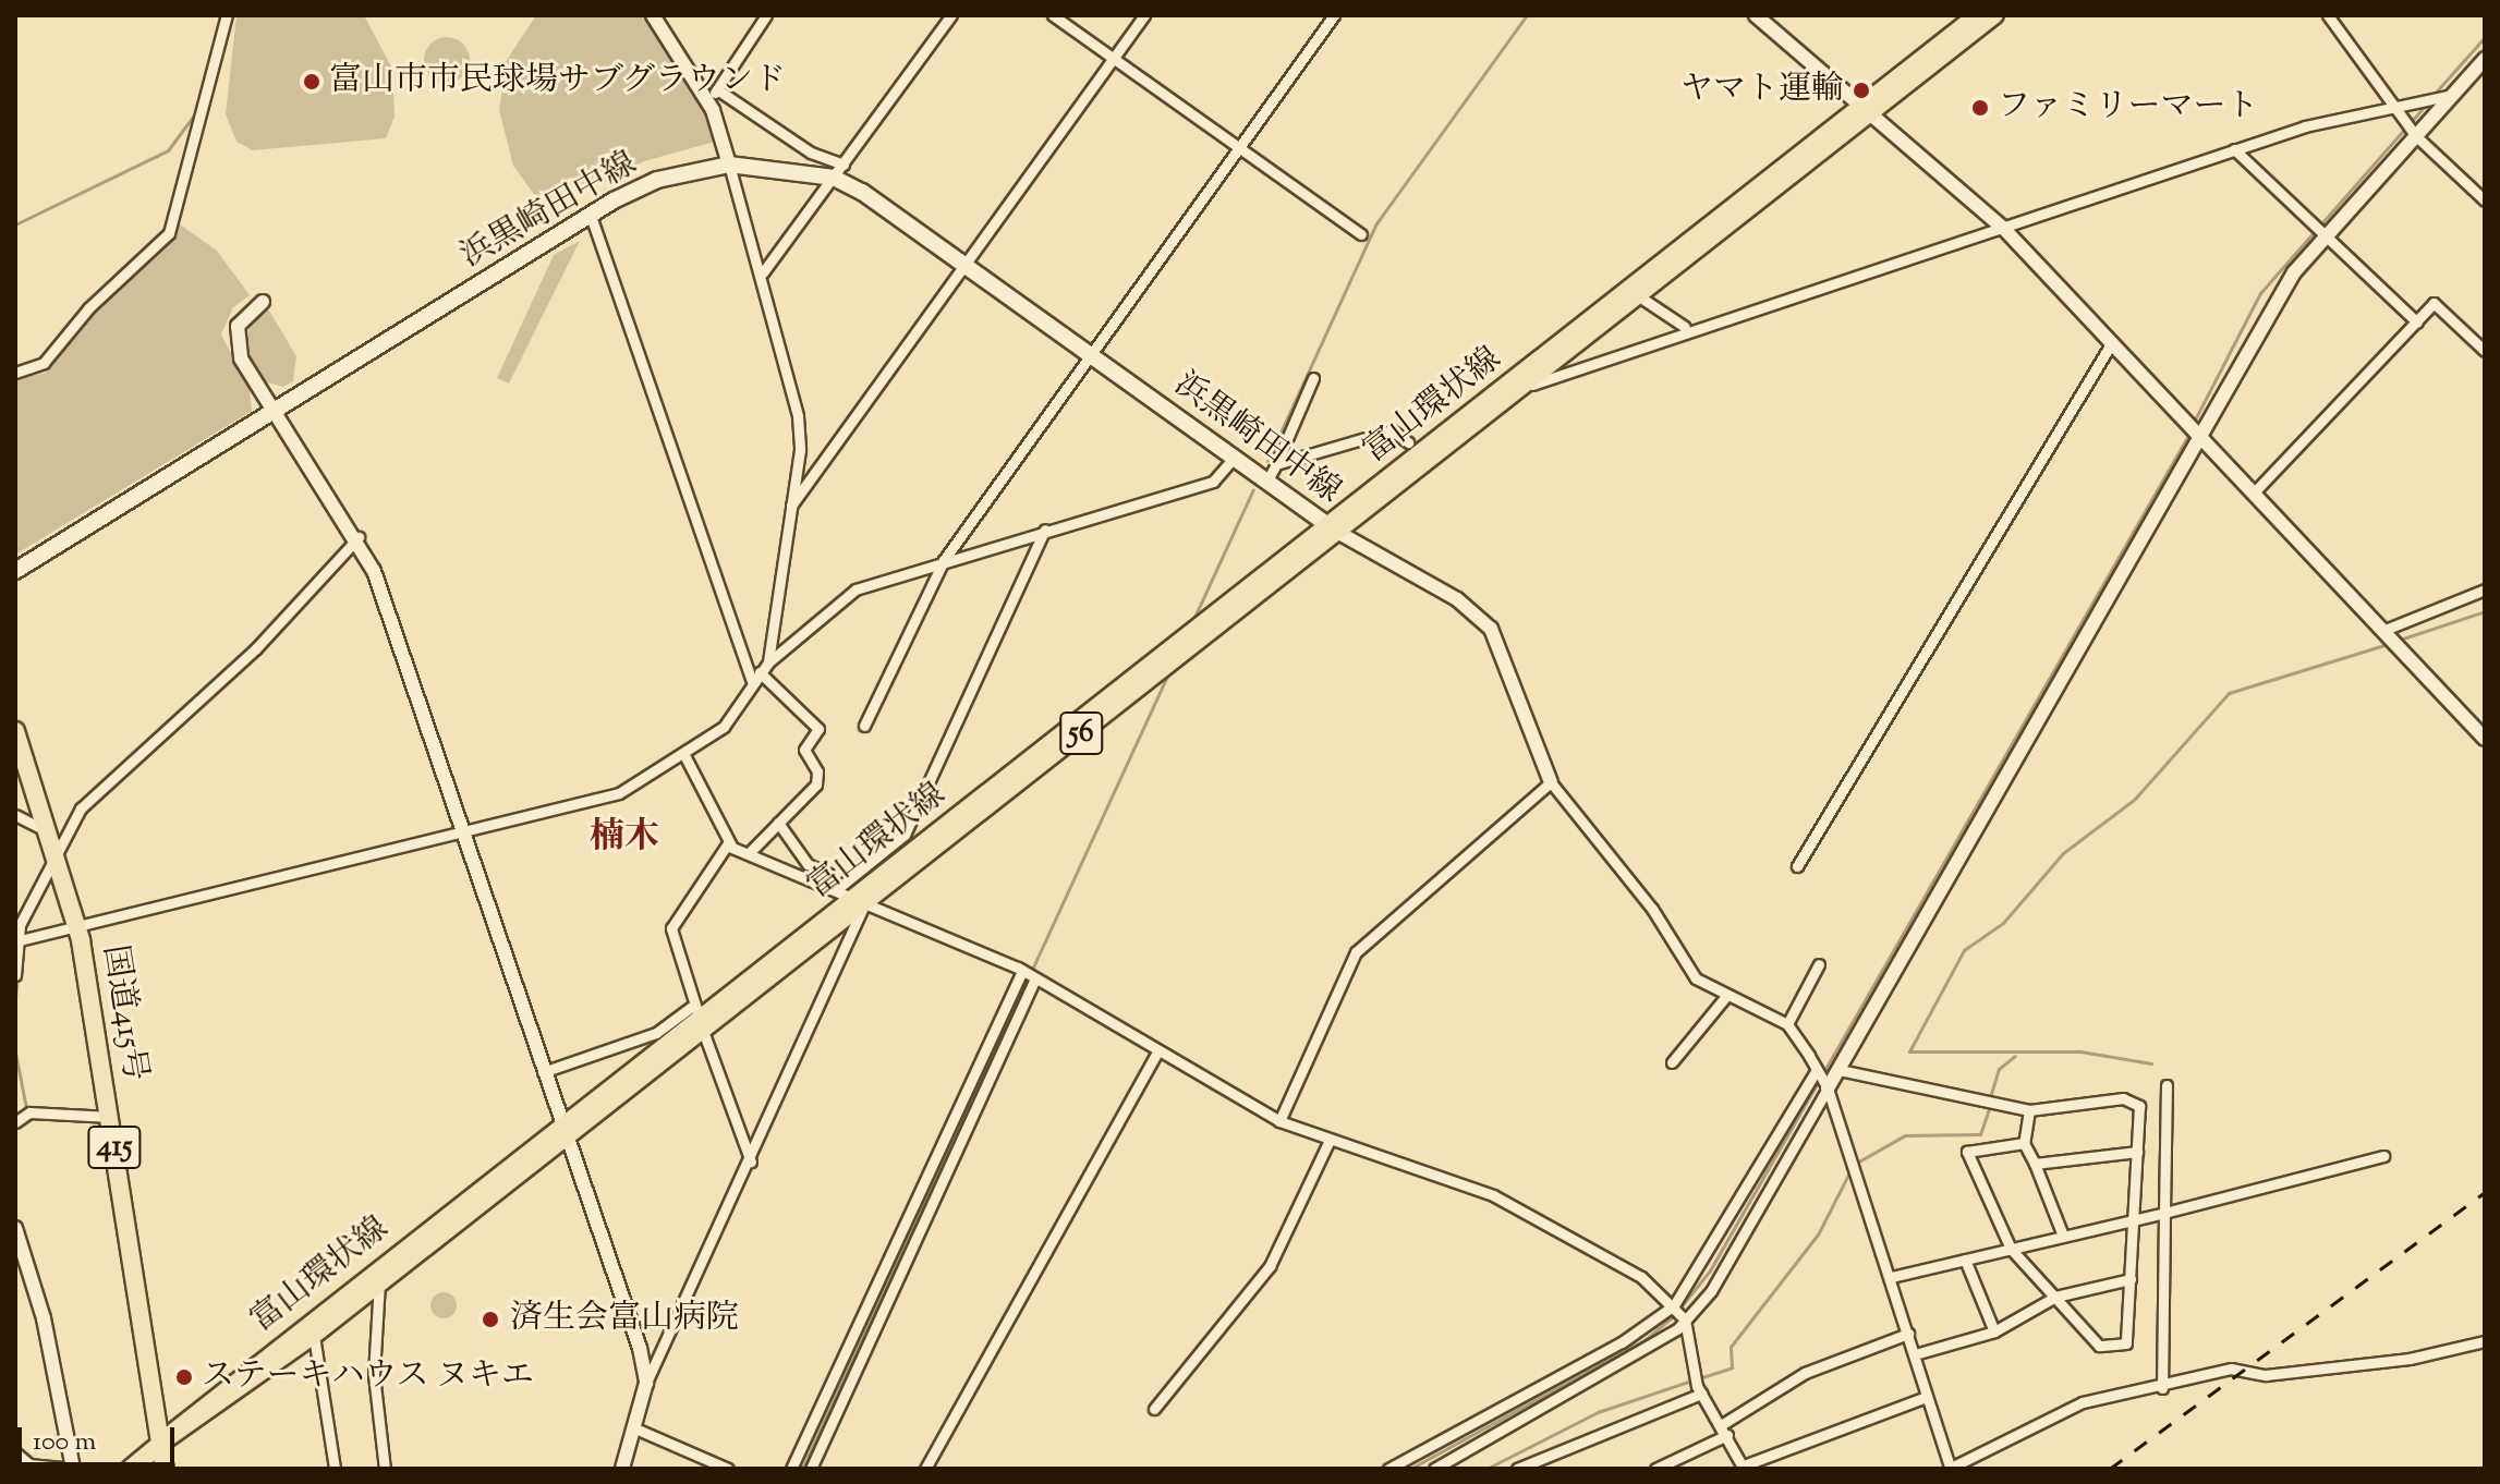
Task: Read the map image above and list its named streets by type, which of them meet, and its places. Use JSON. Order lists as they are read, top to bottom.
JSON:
{
  "streets": {
    "highway": ["国道415号", "415"],
    "main road": ["浜黒崎田中線", "富山環状線", "56"]
  },
  "crossings": [
    ["浜黒崎田中線", "富山環状線"],
    ["富山環状線", "国道415号"]
  ],
  "districts": ["楠木"],
  "places": [
    "富山市市民球場サブグラウンド",
    "ヤマト運輸",
    "ファミリーマート",
    "済生会富山病院",
    "ステーキハウス ヌキエ"
  ],
  "scale_bar": "100 m"
}
